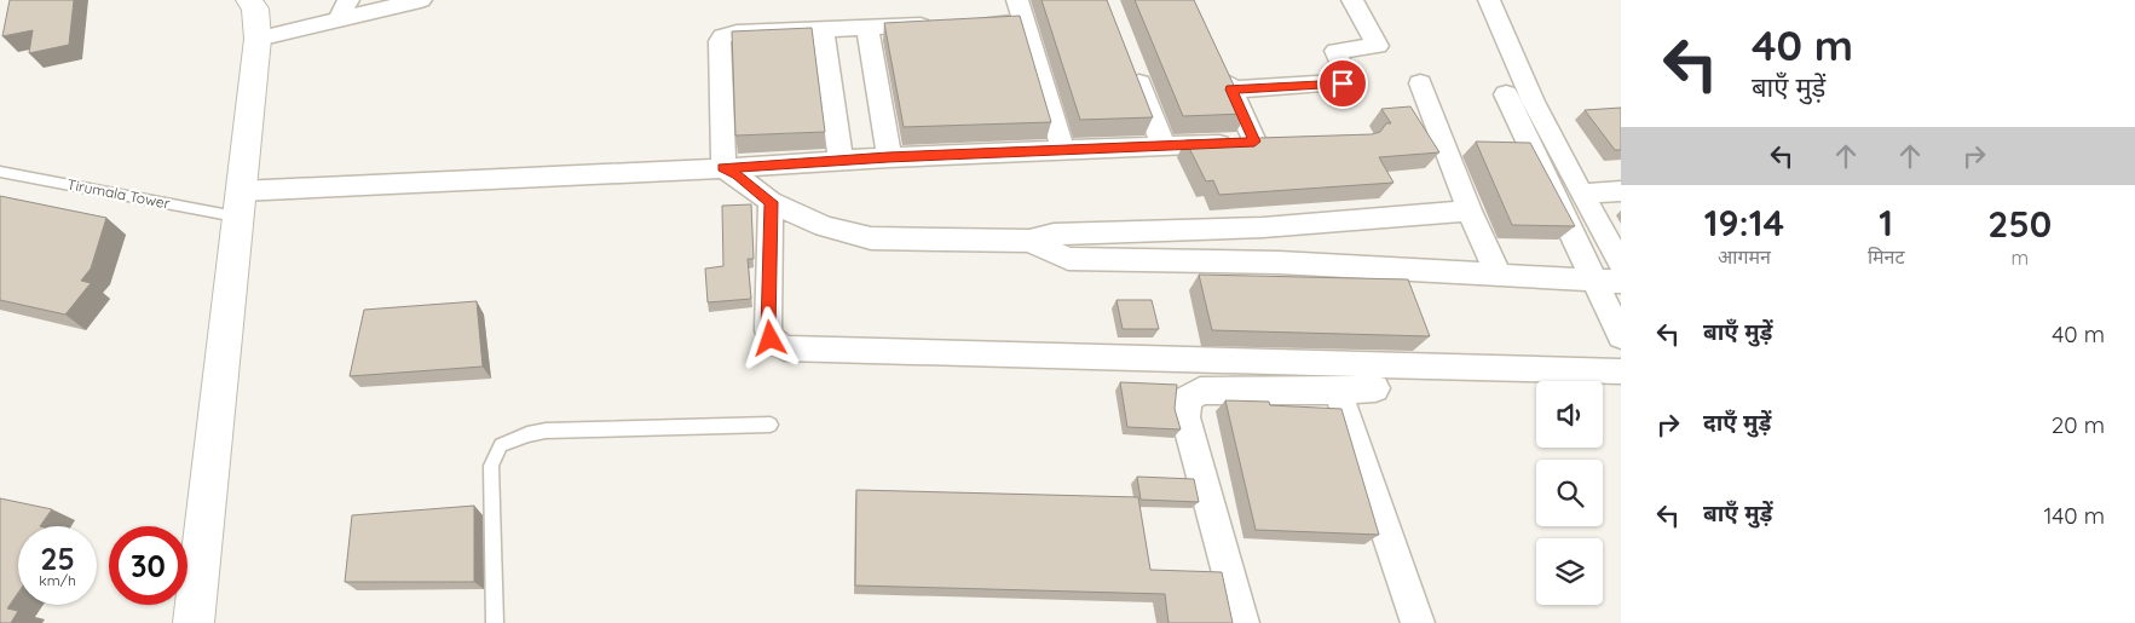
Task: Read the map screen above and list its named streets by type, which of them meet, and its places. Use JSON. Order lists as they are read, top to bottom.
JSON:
{
  "streets": {
    "lane": ["Tirumala Tower"]
  },
  "page": {
    "turn": ["40 m", "बाएँ मुड़ें"],
    "eta": [
      "19:14",
      "आगमन",
      "1",
      "मिनट",
      "250",
      "m"
    ],
    "list": [
      {
        "name": "बाएँ मुड़ें",
        "value": "40 m"
      },
      {
        "name": "दाएँ मुड़ें",
        "value": "20 m"
      },
      {
        "name": "बाएँ मुड़ें",
        "value": "140 m"
      }
    ],
    "speed": "25 km/h",
    "limit": "30"
  }
}
